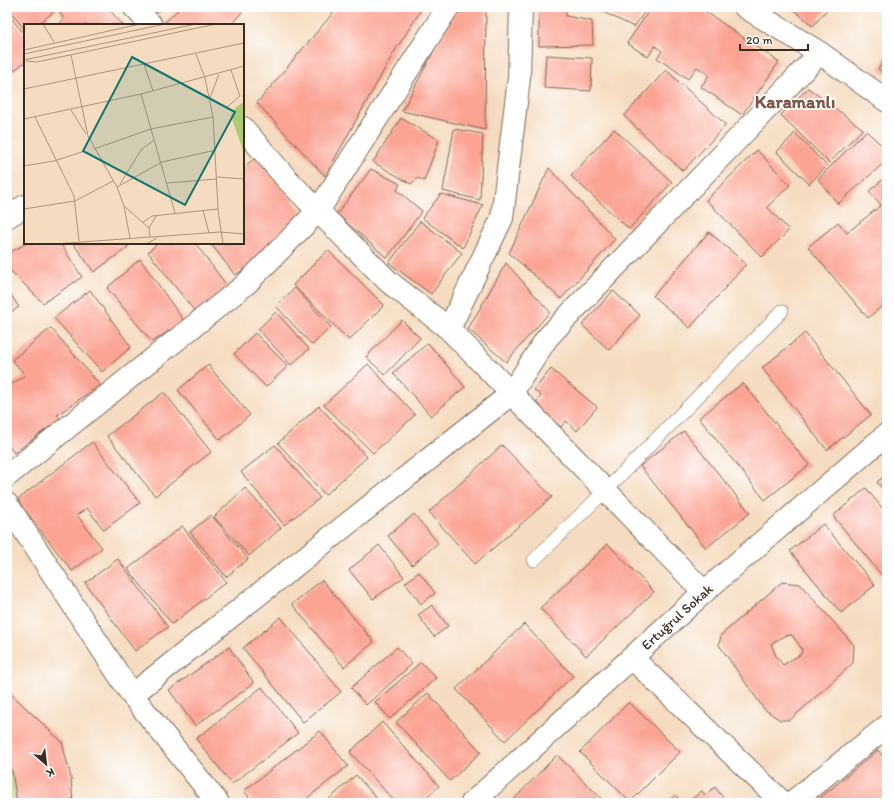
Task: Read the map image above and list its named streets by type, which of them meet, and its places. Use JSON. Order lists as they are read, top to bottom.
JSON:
{
  "streets": {
    "street": ["Ertuğrul Sokak"]
  },
  "districts": ["Karamanlı"],
  "scale_bar": "20 m",
  "north": "bottom right"
}
